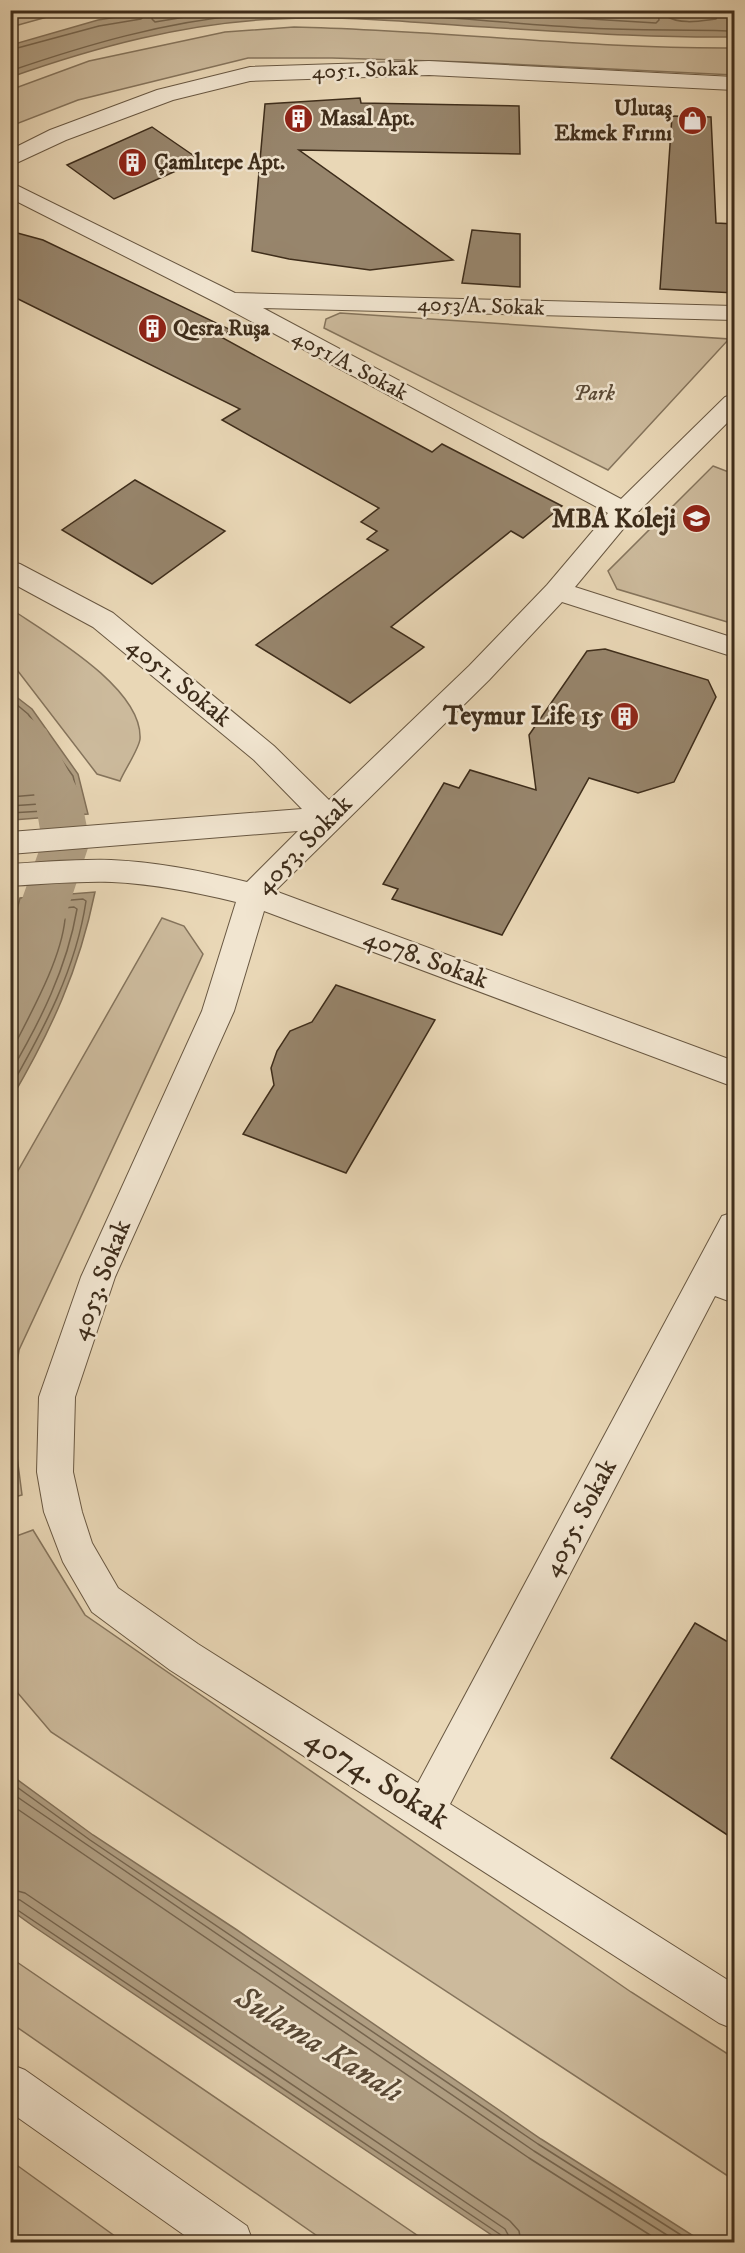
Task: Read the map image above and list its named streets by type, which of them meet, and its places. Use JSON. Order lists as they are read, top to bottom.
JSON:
{
  "streets": {
    "street": [
      "4051. Sokak",
      "4053/A. Sokak",
      "4051/A. Sokak",
      "4053. Sokak",
      "4078. Sokak",
      "4055. Sokak",
      "4074. Sokak"
    ]
  },
  "crossings": [
    ["4051. Sokak", "4053. Sokak"],
    ["4053/A. Sokak", "4051/A. Sokak"],
    ["4051/A. Sokak", "4053. Sokak"],
    ["4053. Sokak", "4078. Sokak"],
    ["4053. Sokak", "4074. Sokak"],
    ["4055. Sokak", "4074. Sokak"]
  ],
  "water": ["Sulama Kanalı"],
  "parks": ["Park"],
  "places": {
    "building": [
      "Masal Apt.",
      "Çamlıtepe Apt.",
      "Qesra Ruşa",
      "Teymur Life 15"
    ],
    "shop": ["Ulutaş Ekmek Fırını"],
    "school or university": ["MBA Koleji"]
  }
}
